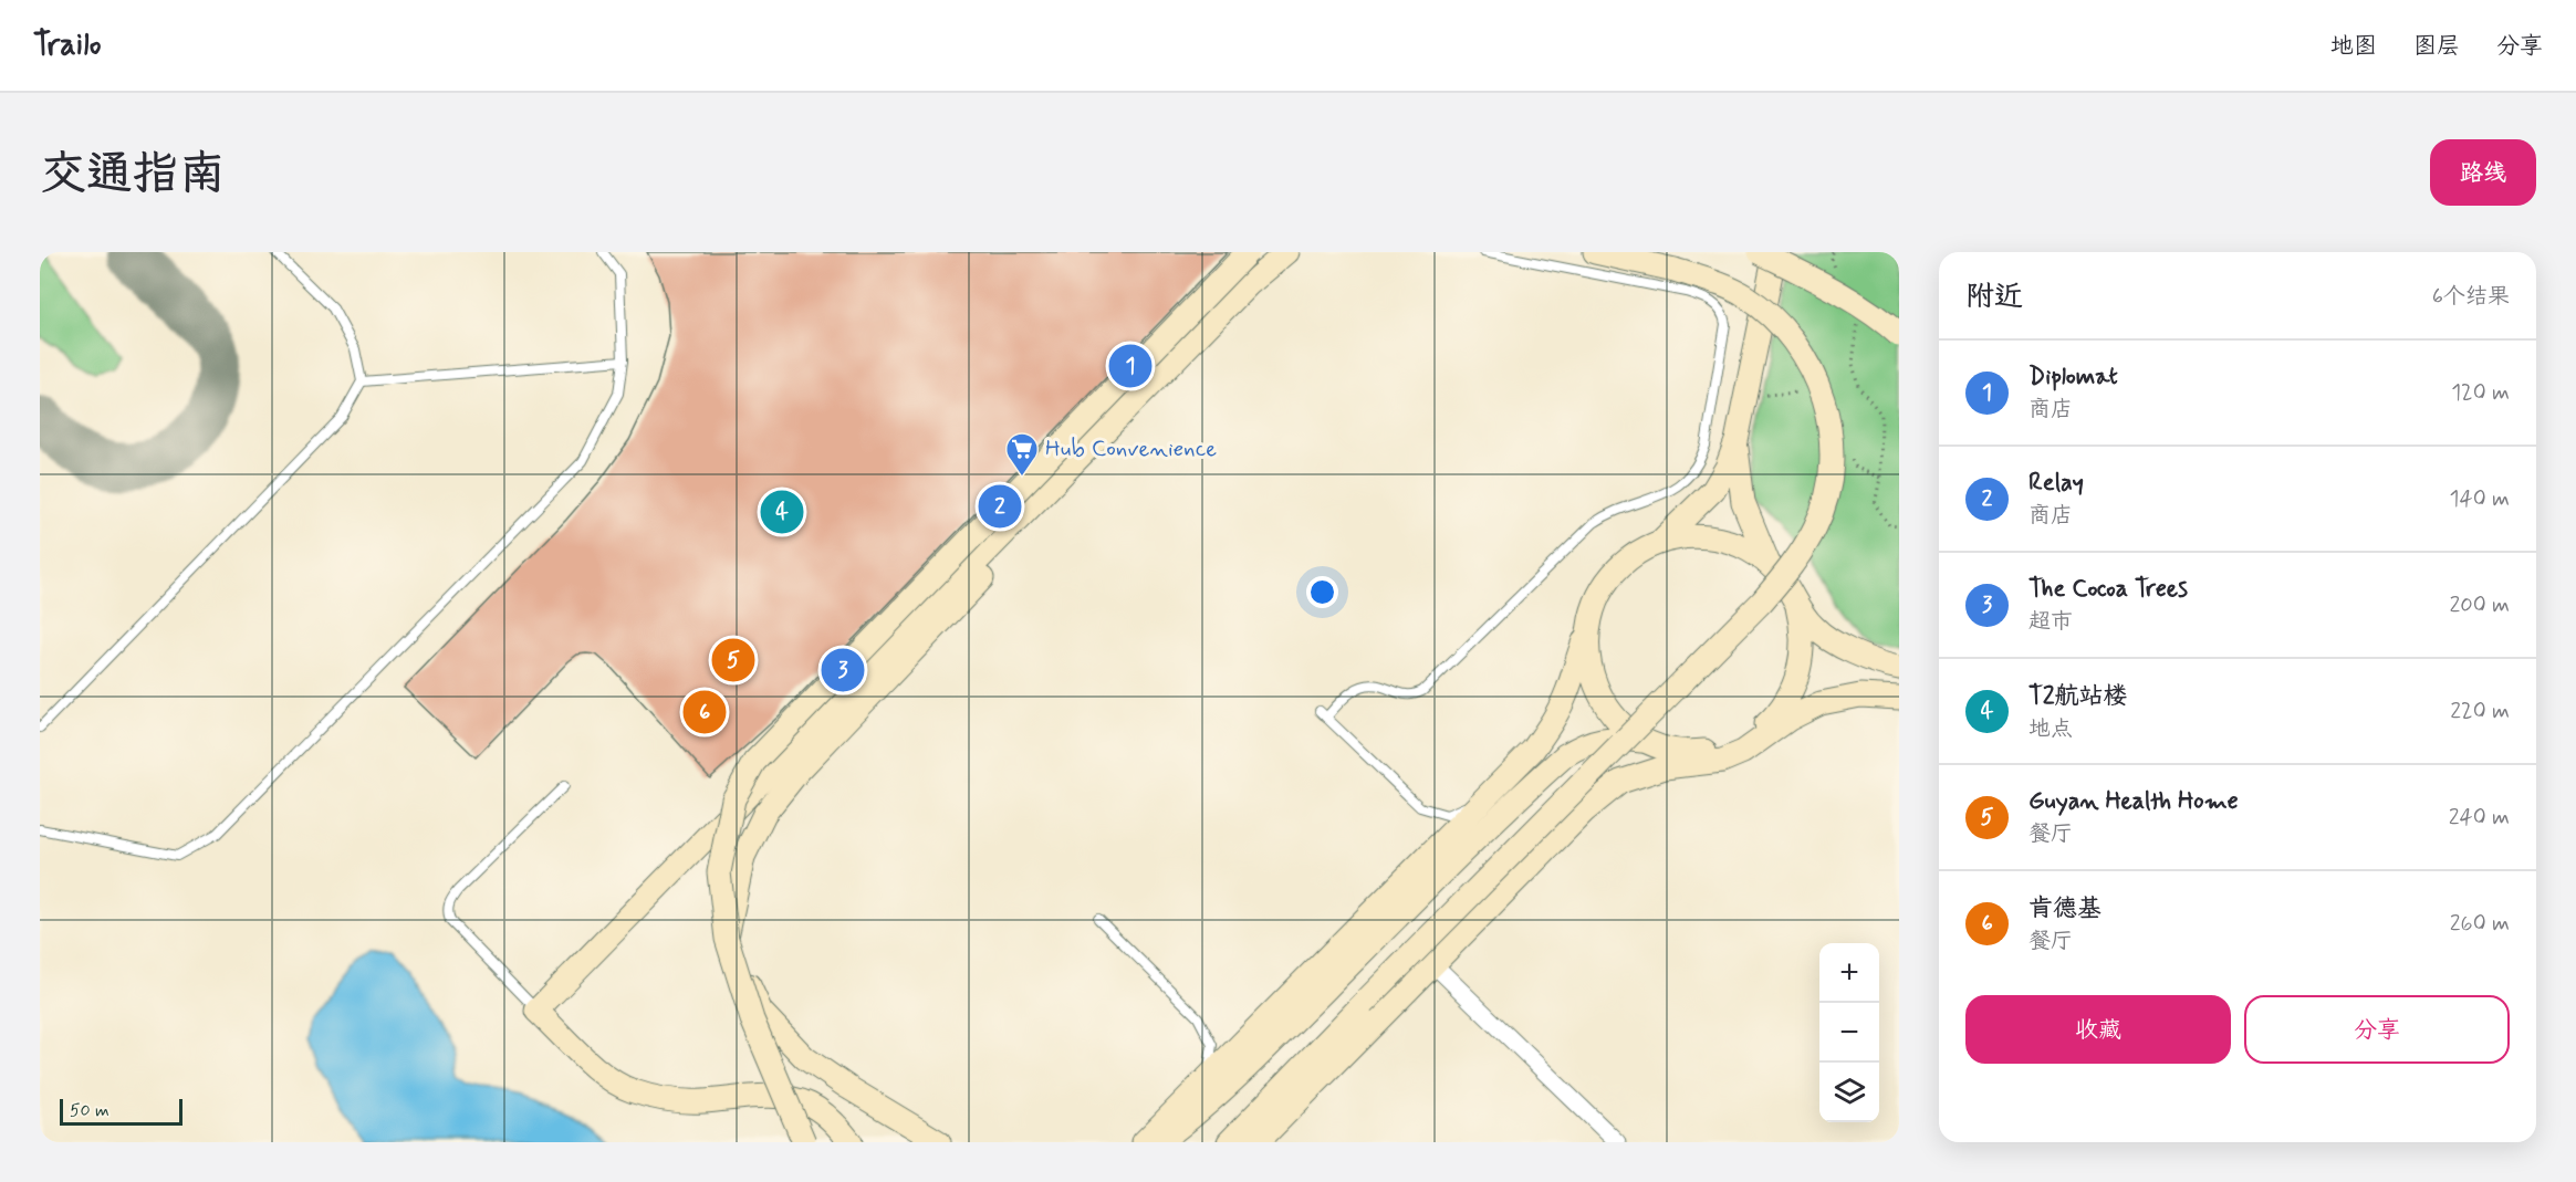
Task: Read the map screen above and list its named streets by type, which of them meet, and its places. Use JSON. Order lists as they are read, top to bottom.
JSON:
{
  "places": {
    "supermarket": ["Hub Convenience"]
  },
  "scale_bar": "50 m",
  "page": {
    "header": "Trailo",
    "nav": ["地图", "图层", "分享"],
    "buttons": [
      "路线",
      ["收藏", "分享"]
    ],
    "title": "交通指南",
    "heading": ["附近", "6个结果"],
    "list": [
      {
        "mark": "1",
        "name": "Diplomat",
        "note": "商店",
        "value": "120 m"
      },
      {
        "mark": "2",
        "name": "Relay",
        "note": "商店",
        "value": "140 m"
      },
      {
        "mark": "3",
        "name": "The Cocoa Trees",
        "note": "超市",
        "value": "200 m"
      },
      {
        "mark": "4",
        "name": "T2航站楼",
        "note": "地点",
        "value": "220 m"
      },
      {
        "mark": "5",
        "name": "Guyan Health Home",
        "note": "餐厅",
        "value": "240 m"
      },
      {
        "mark": "6",
        "name": "肯德基",
        "note": "餐厅",
        "value": "260 m"
      }
    ],
    "pins": [
      "1",
      "2",
      "4",
      "5",
      "3",
      "6"
    ],
    "map_buttons": ["+", "−"],
    "scale": "50 m"
  }
}
